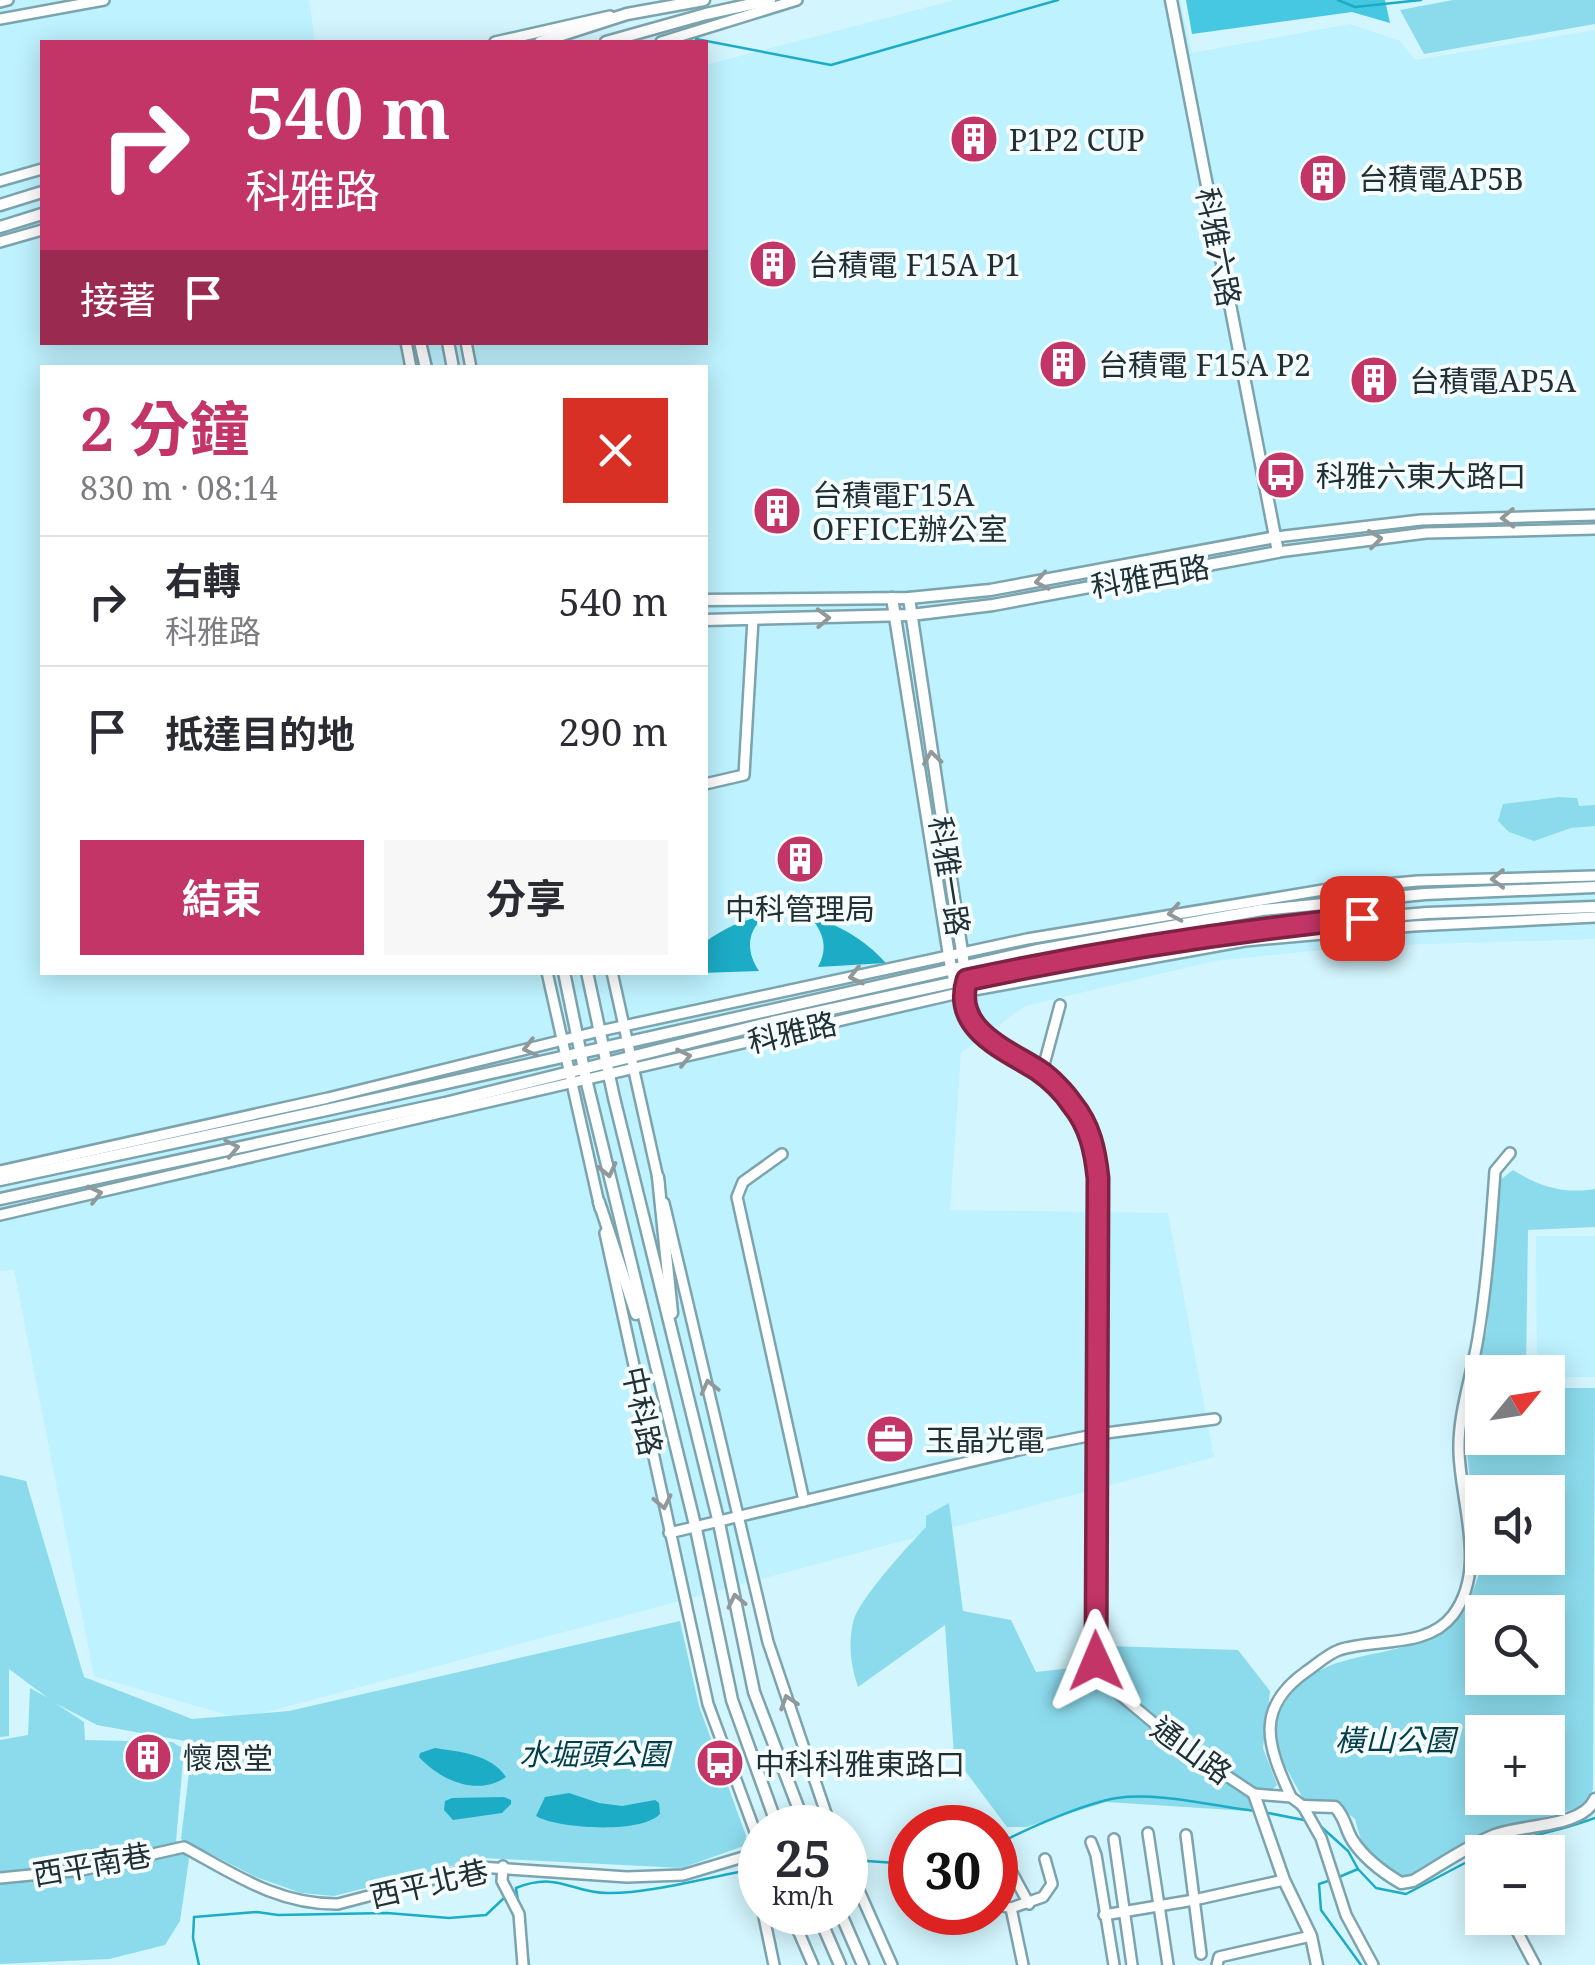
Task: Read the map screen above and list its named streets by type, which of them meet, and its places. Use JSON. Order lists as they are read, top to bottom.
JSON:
{
  "streets": {
    "street": [
      "科雅六路",
      "科雅西路",
      "科雅一路",
      "科雅路",
      "中科路",
      "通山路",
      "西平南巷",
      "西平北巷"
    ]
  },
  "crossings": [
    ["科雅六路", "科雅西路"],
    ["科雅西路", "科雅一路"],
    ["科雅一路", "科雅路"],
    ["科雅一路", "通山路"],
    ["科雅路", "中科路"],
    ["科雅路", "通山路"],
    ["西平南巷", "西平北巷"]
  ],
  "parks": ["橫山公園", "水堀頭公園"],
  "places": {
    "building": [
      "P1P2 CUP",
      "台積電AP5B",
      "台積電 F15A P1",
      "台積電 F15A P2",
      "台積電AP5A",
      "台積電F15A OFFICE辦公室",
      "中科管理局",
      "懷恩堂"
    ],
    "bus stop": ["科雅六東大路口", "中科科雅東路口"],
    "office": ["玉晶光電"]
  },
  "north": "top right",
  "page": {
    "turn": ["540 m", "科雅路"],
    "then": "接著",
    "heading": ["2 分鐘", "830 m · 08:14"],
    "list": [
      {
        "name": "右轉",
        "note": "科雅路",
        "value": "540 m"
      },
      {
        "name": "抵達目的地",
        "value": "290 m"
      }
    ],
    "buttons": ["結束", "分享"],
    "map_buttons": ["+", "−"],
    "speed": "25 km/h",
    "limit": "30"
  }
}
